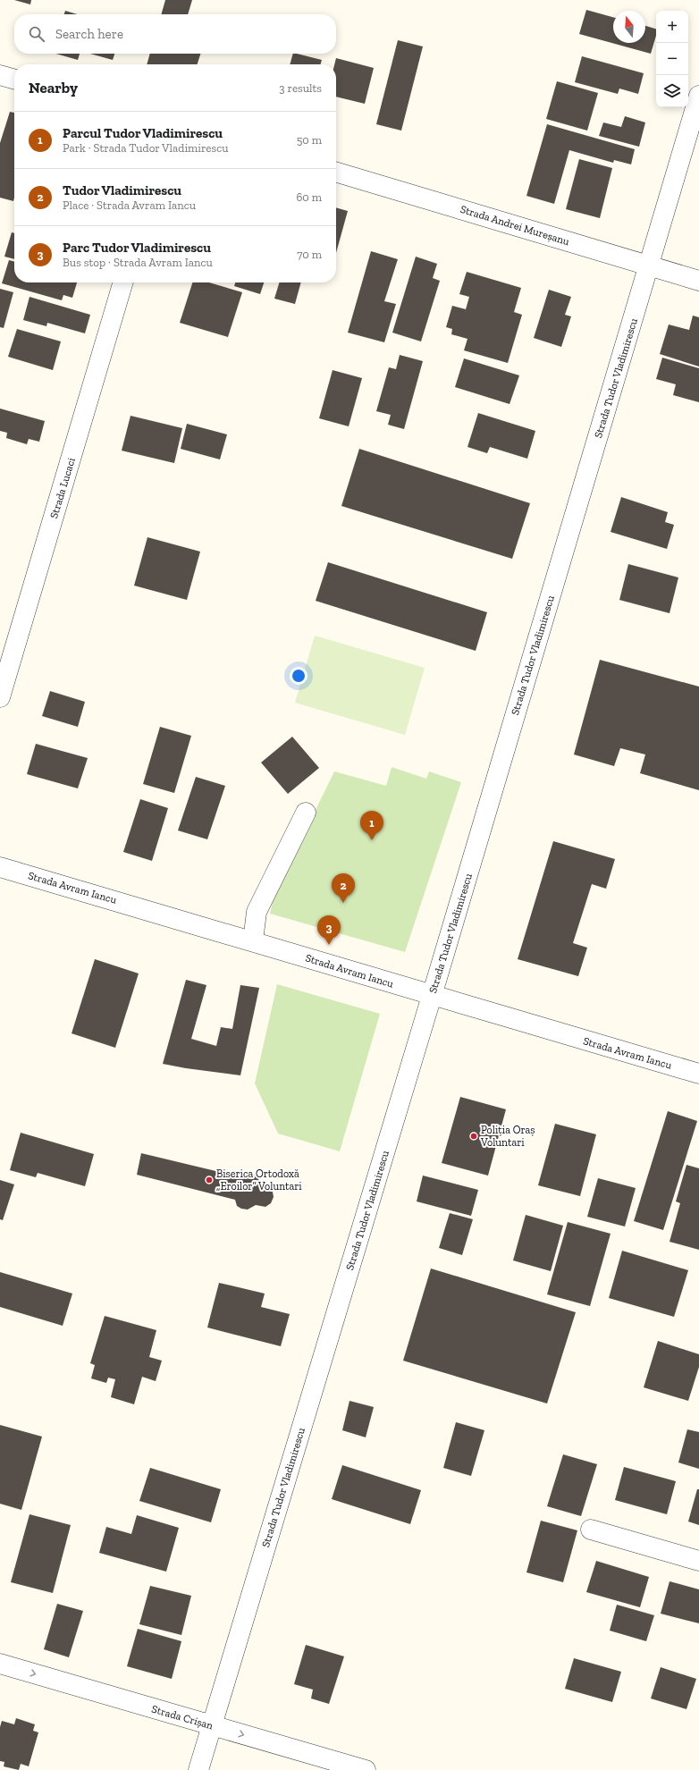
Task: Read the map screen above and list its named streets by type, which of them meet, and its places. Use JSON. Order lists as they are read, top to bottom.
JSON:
{
  "streets": {
    "street": [
      "Strada Andrei Mureșanu",
      "Strada Tudor Vladimirescu",
      "Strada Lucaci",
      "Strada Avram Iancu",
      "Strada Crișan"
    ]
  },
  "crossings": [
    ["Strada Andrei Mureșanu", "Strada Tudor Vladimirescu"],
    ["Strada Tudor Vladimirescu", "Strada Avram Iancu"],
    ["Strada Tudor Vladimirescu", "Strada Crișan"]
  ],
  "one_way": ["Strada Crișan"],
  "places": ["Poliția Oraș Voluntari", "Biserica Ortodoxă „Eroilor” Voluntari"],
  "north": "top",
  "page": {
    "map_buttons": ["+", "−"],
    "search": "Search here",
    "heading": ["Nearby", "3 results"],
    "list": [
      {
        "mark": "1",
        "name": "Parcul Tudor Vladimirescu",
        "note": "Park · Strada Tudor Vladimirescu",
        "value": "50 m"
      },
      {
        "mark": "2",
        "name": "Tudor Vladimirescu",
        "note": "Place · Strada Avram Iancu",
        "value": "60 m"
      },
      {
        "mark": "3",
        "name": "Parc Tudor Vladimirescu",
        "note": "Bus stop · Strada Avram Iancu",
        "value": "70 m"
      }
    ],
    "pins": ["1", "2", "3"]
  }
}
